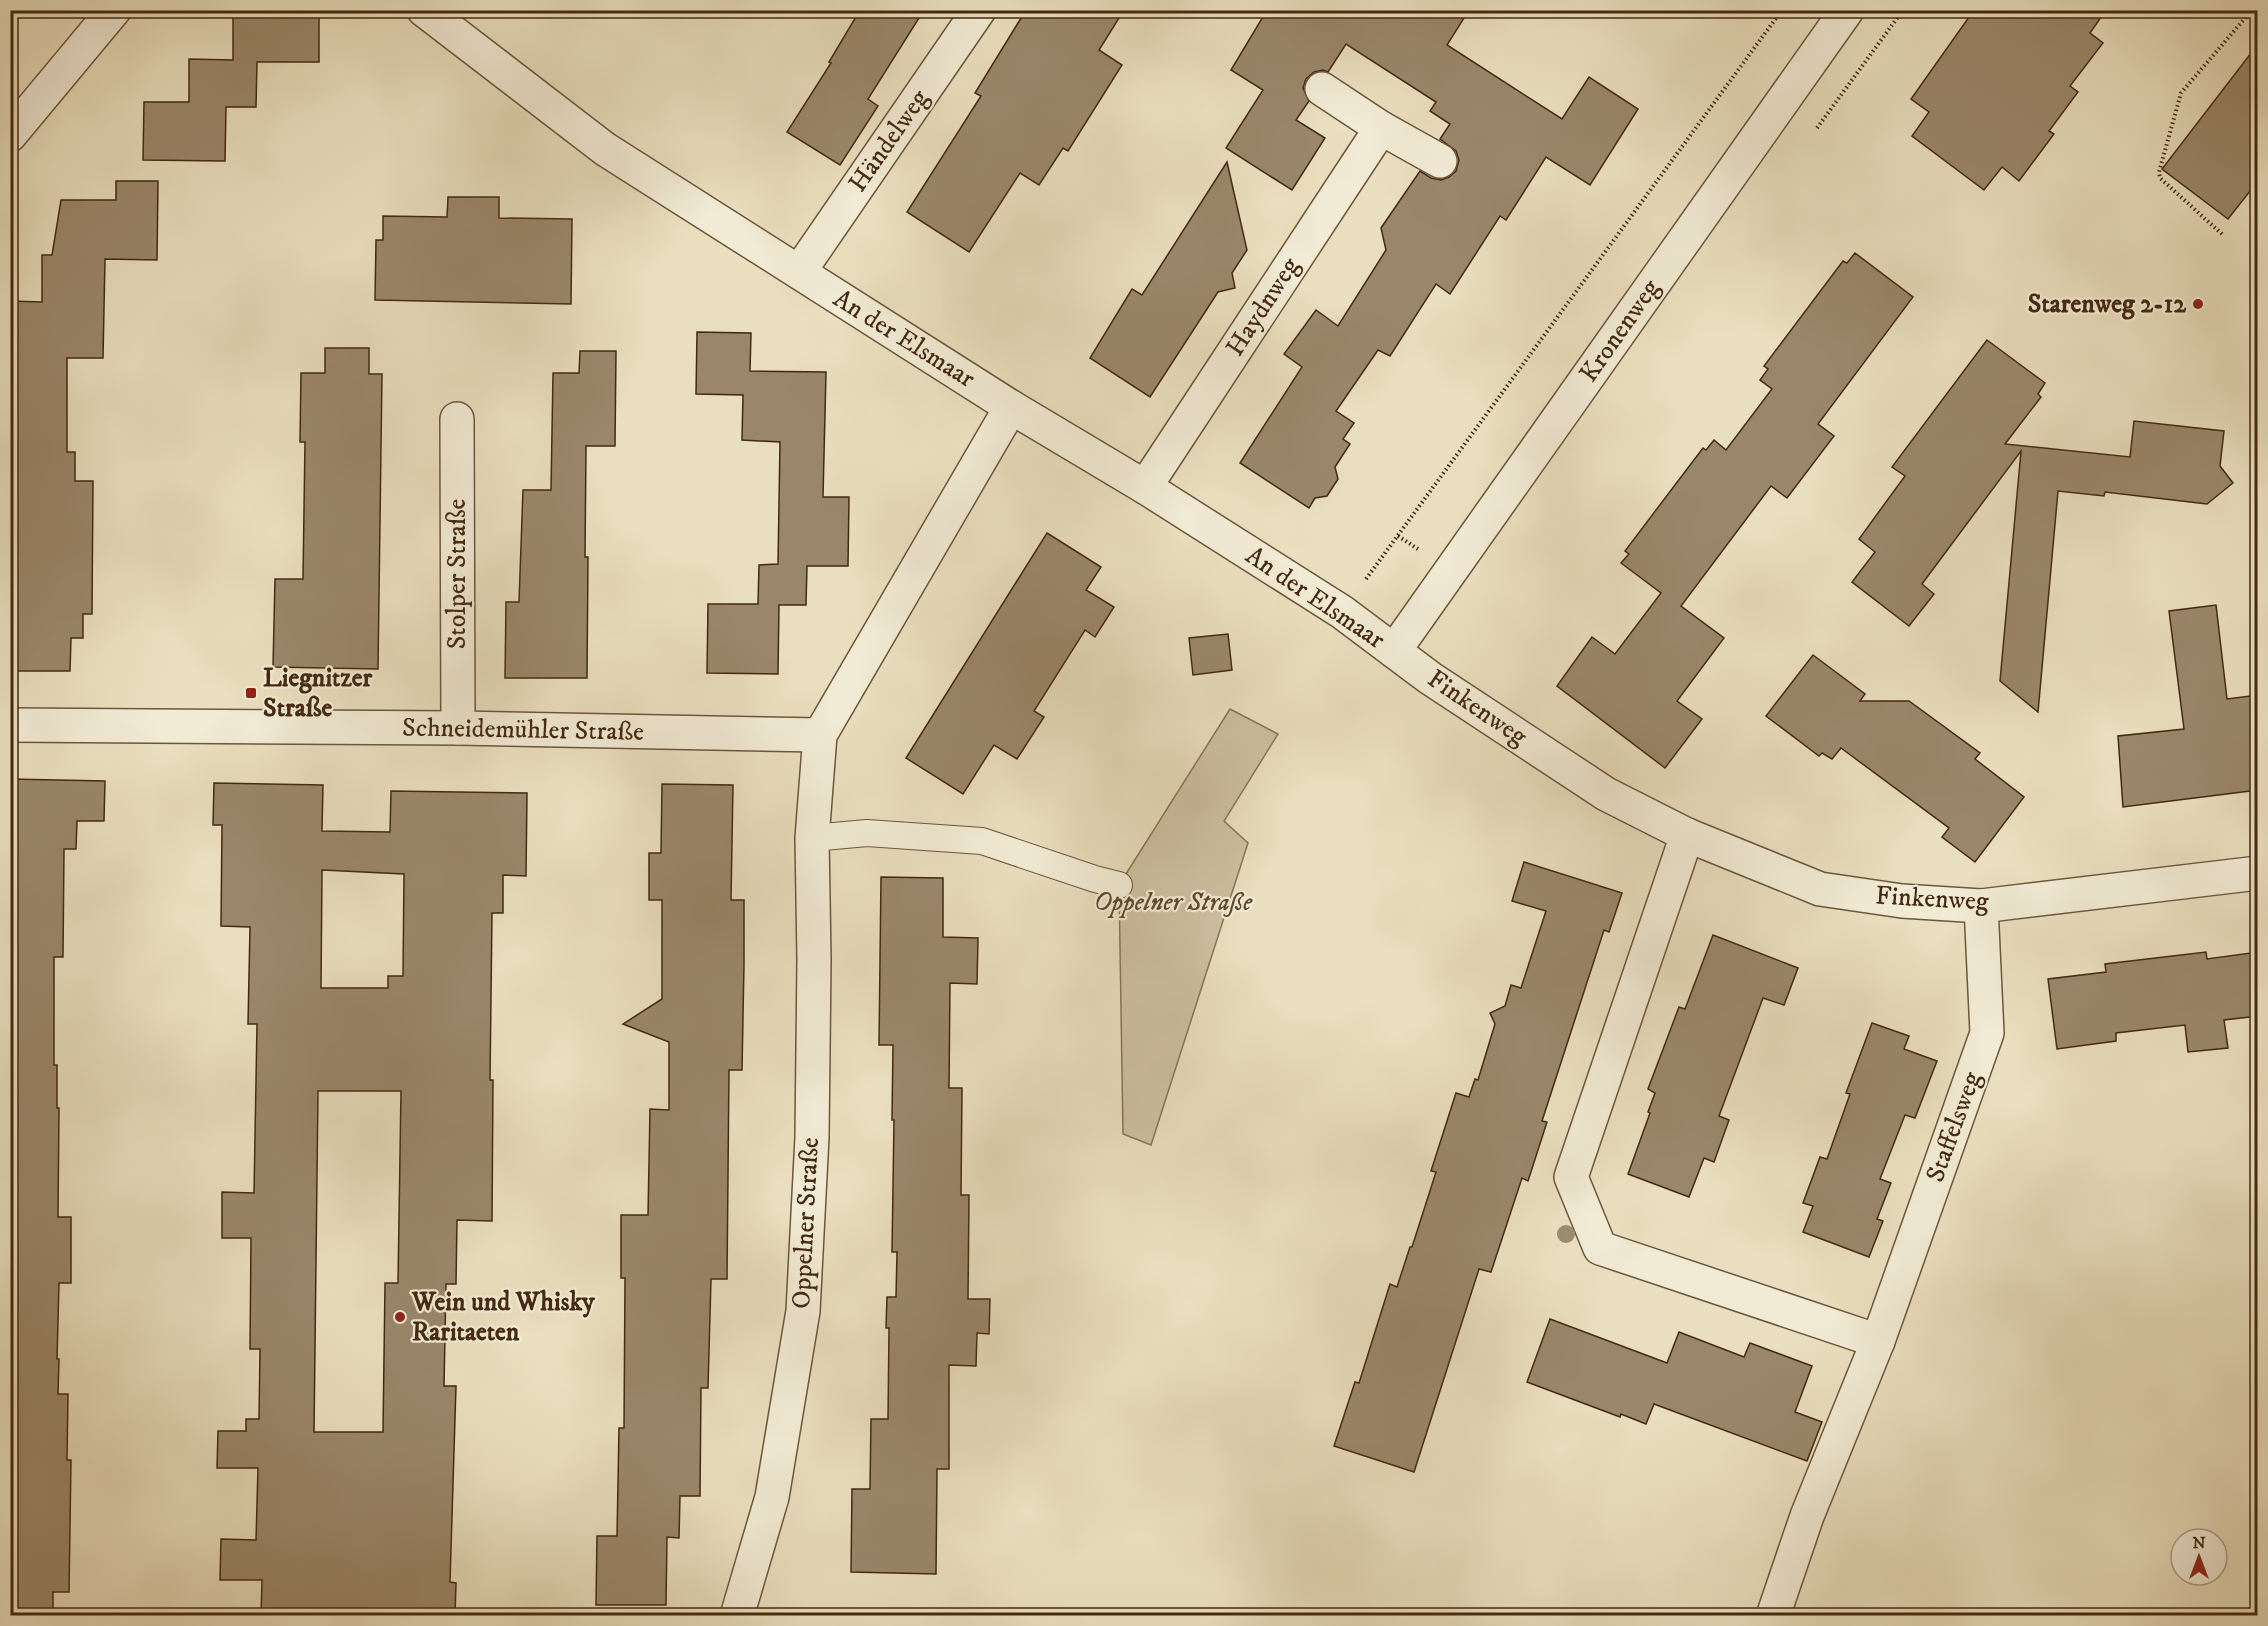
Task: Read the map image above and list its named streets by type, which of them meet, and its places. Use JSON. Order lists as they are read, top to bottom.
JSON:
{
  "streets": {
    "street": [
      "Händelweg",
      "Haydnweg",
      "Kronenweg",
      "An der Elsmaar",
      "Stolper Straße",
      "Finkenweg",
      "Schneidemühler Straße",
      "Staffelsweg",
      "Oppelner Straße"
    ]
  },
  "crossings": [
    ["Händelweg", "An der Elsmaar"],
    ["Haydnweg", "An der Elsmaar"],
    ["Kronenweg", "An der Elsmaar"],
    ["Kronenweg", "Finkenweg"],
    ["An der Elsmaar", "Finkenweg"],
    ["An der Elsmaar", "Oppelner Straße"],
    ["Stolper Straße", "Schneidemühler Straße"],
    ["Finkenweg", "Staffelsweg"],
    ["Schneidemühler Straße", "Oppelner Straße"]
  ],
  "parks": ["Oppelner Straße"],
  "places": {
    "other": ["Starenweg 2-12", "Wein und Whisky Raritaeten"],
    "transit": ["Liegnitzer Straße"]
  },
  "north": "top"
}
